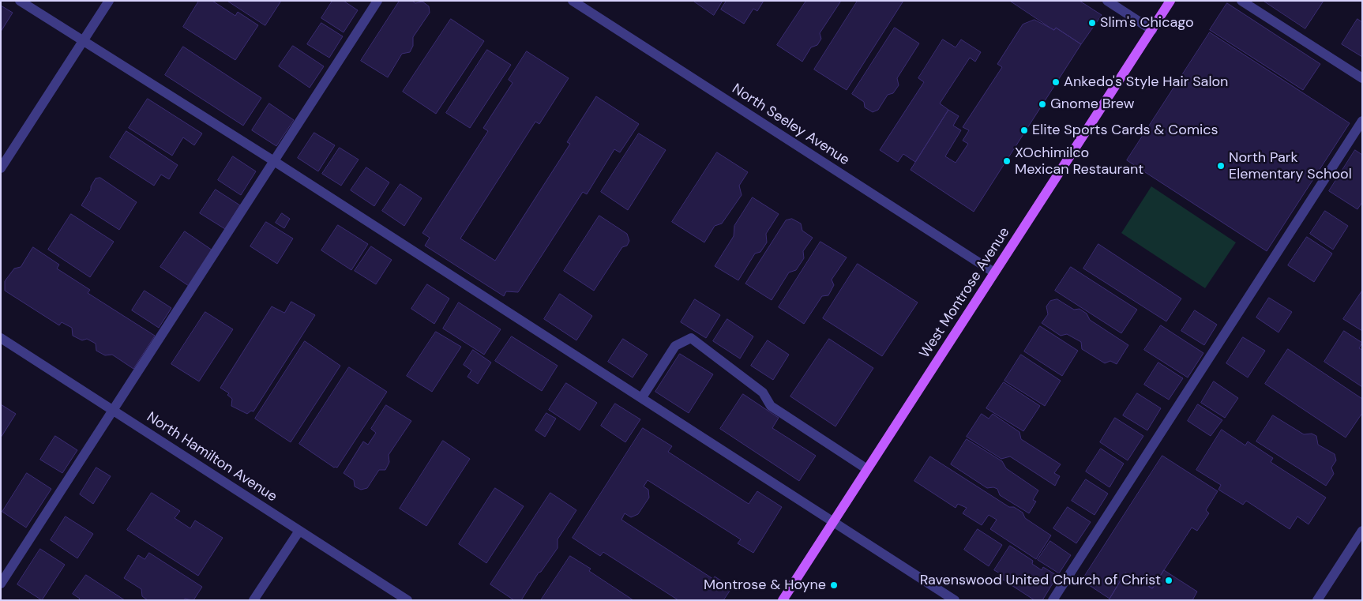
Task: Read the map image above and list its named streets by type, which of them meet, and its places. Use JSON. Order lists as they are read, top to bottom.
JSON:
{
  "streets": {
    "main road": ["West Montrose Avenue"],
    "street": ["North Seeley Avenue", "North Hamilton Avenue"]
  },
  "crossings": [
    ["North Seeley Avenue", "West Montrose Avenue"]
  ],
  "places": [
    "Slim's Chicago",
    "Ankedo's Style Hair Salon",
    "Gnome Brew",
    "Elite Sports Cards & Comics",
    "XOchimilco Mexican Restaurant",
    "North Park Elementary School",
    "Ravenswood United Church of Christ",
    "Montrose & Hoyne"
  ]
}
